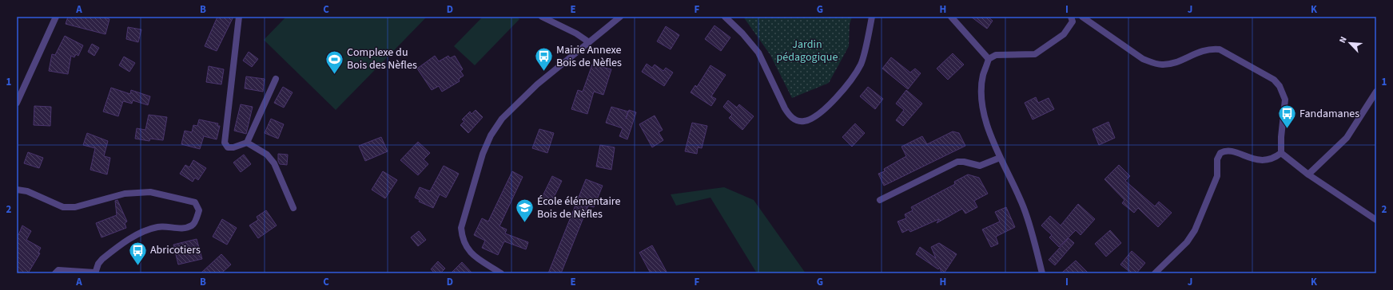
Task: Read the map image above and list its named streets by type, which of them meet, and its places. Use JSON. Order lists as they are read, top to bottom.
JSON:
{
  "parks": ["Jardin pédagogique"],
  "places": {
    "bus stop": ["Mairie Annexe Bois de Nèfles", "Fandamanes", "Abricotiers"],
    "sports": ["Complexe du Bois des Nèfles"],
    "school or university": ["École élémentaire Bois de Nèfles"]
  },
  "north": "top left",
  "grid": {
    "columns": [
      "A",
      "B",
      "C",
      "D",
      "E",
      "F",
      "G",
      "H",
      "I",
      "J",
      "K"
    ],
    "rows": ["1", "2"]
  }
}
